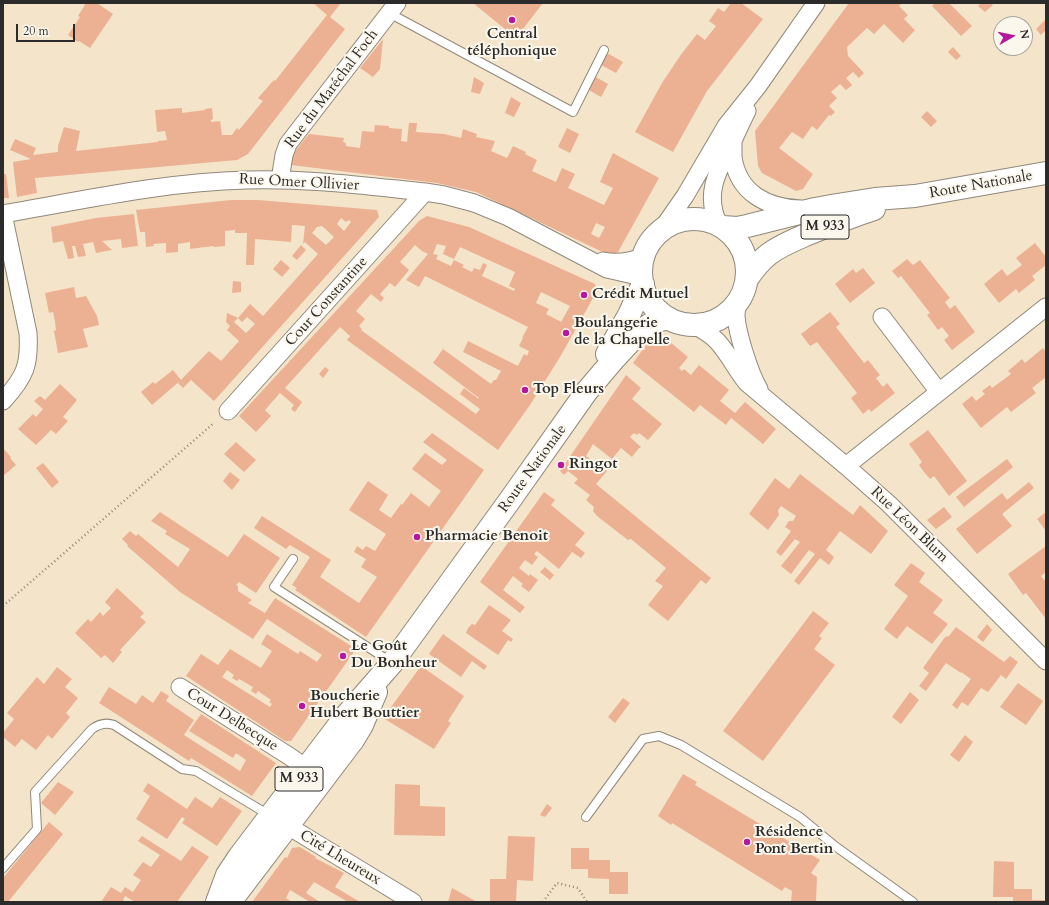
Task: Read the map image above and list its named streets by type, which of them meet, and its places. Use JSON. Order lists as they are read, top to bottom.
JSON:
{
  "streets": {
    "main road": ["Route Nationale", "M 933"],
    "street": [
      "Rue du Maréchal Foch",
      "Rue Omer Ollivier",
      "Cour Constantine",
      "Rue Léon Blum",
      "Cour Delbecque",
      "Cité Lheureux"
    ]
  },
  "crossings": [
    ["Rue du Maréchal Foch", "Rue Omer Ollivier"],
    ["Rue Omer Ollivier", "Route Nationale"],
    ["Rue Omer Ollivier", "Cour Constantine"],
    ["Rue Omer Ollivier", "Rue Léon Blum"],
    ["Route Nationale", "Rue Léon Blum"],
    ["Route Nationale", "Cour Delbecque"],
    ["Route Nationale", "Cité Lheureux"]
  ],
  "places": [
    "Central téléphonique",
    "Crédit Mutuel",
    "Boulangerie de la Chapelle",
    "Top Fleurs",
    "Ringot",
    "Pharmacie Benoit",
    "Le Goût Du Bonheur",
    "Boucherie Hubert Bouttier",
    "Résidence Pont Bertin"
  ],
  "scale_bar": "20 m",
  "north": "right"
}
